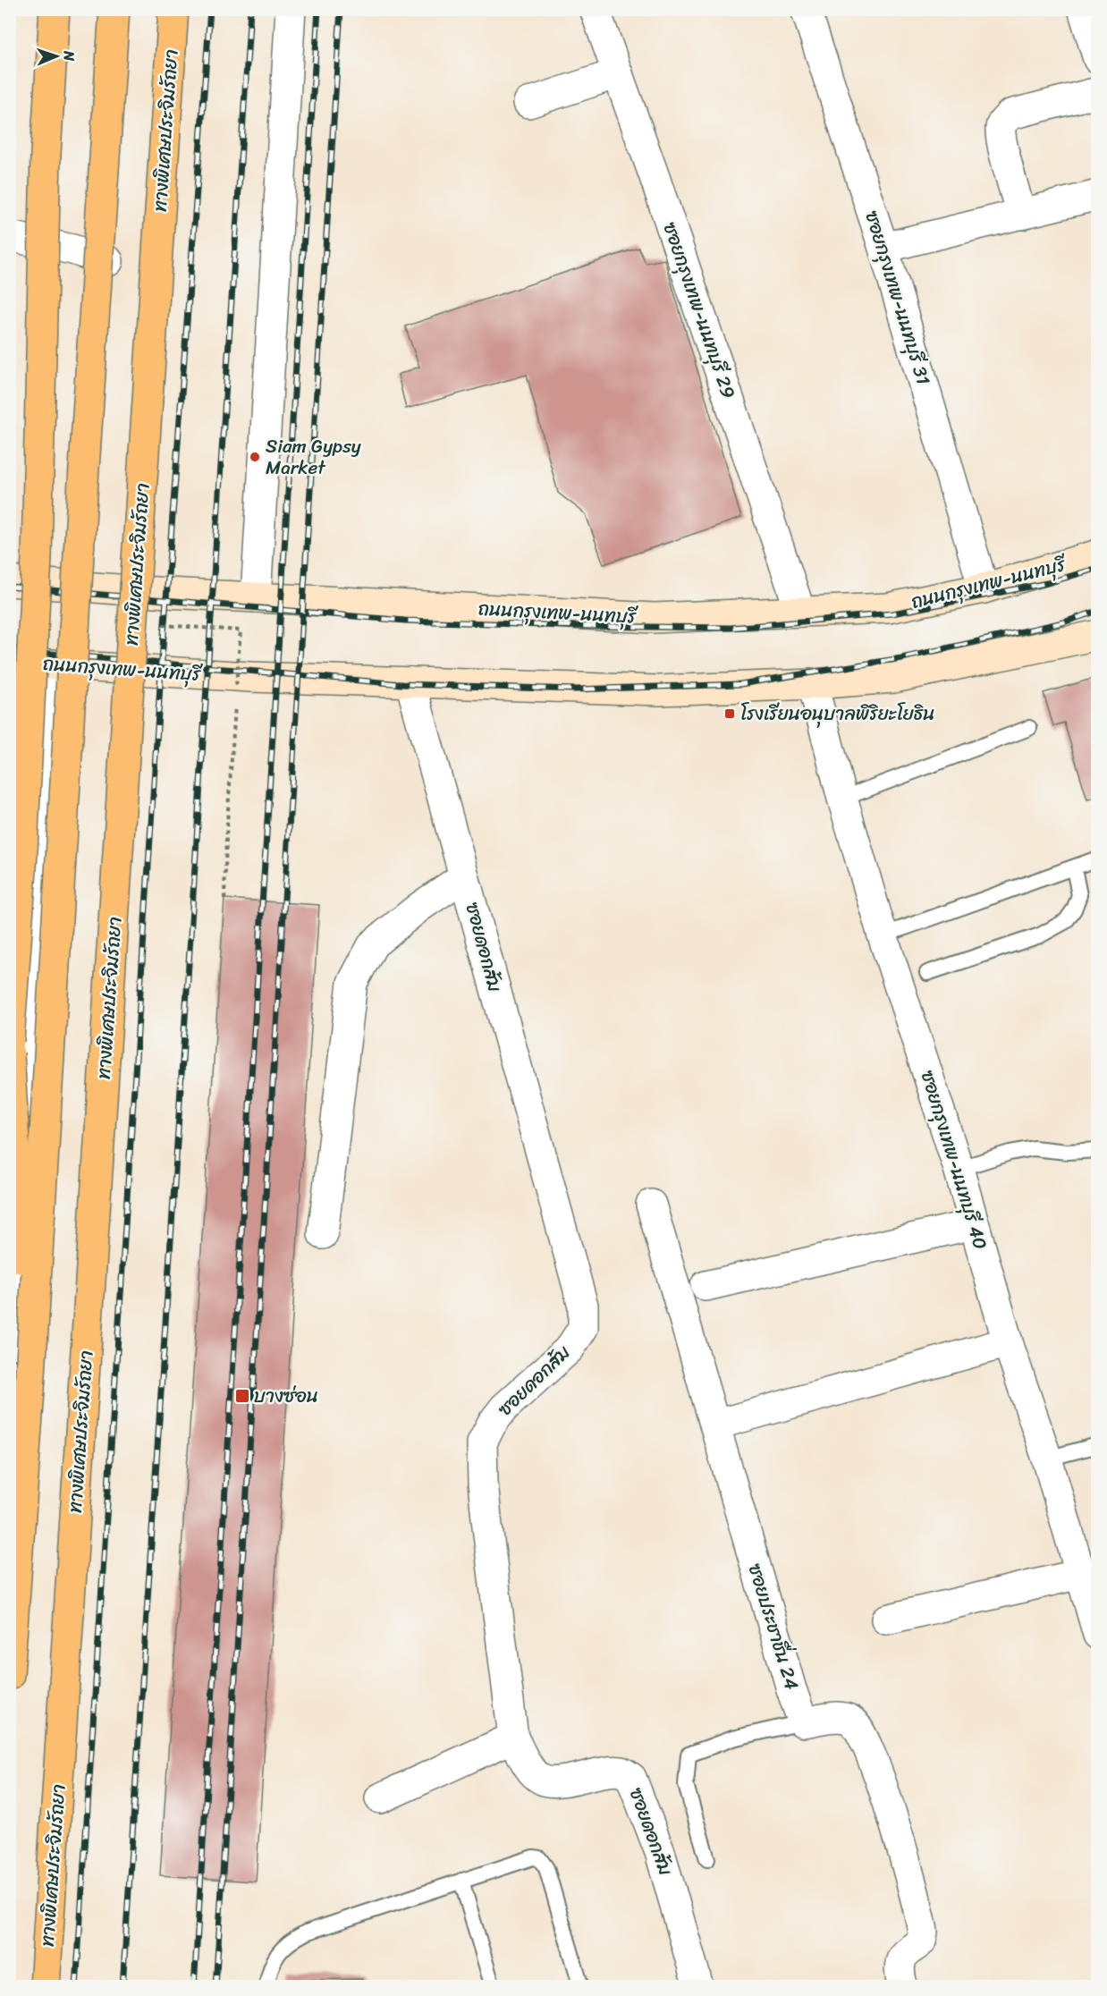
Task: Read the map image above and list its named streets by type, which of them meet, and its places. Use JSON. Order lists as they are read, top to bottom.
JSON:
{
  "streets": {
    "highway": ["ทางพิเศษประจิมรัถยา"],
    "main road": ["ถนนกรุงเทพ-นนทบุรี"],
    "street": [
      "ซอยกรุงเทพ-นนทบุรี 31",
      "ซอยกรุงเทพ-นนทบุรี 29",
      "ซอยดอกส้ม",
      "ซอยกรุงเทพ-นนทบุรี 40",
      "ซอยประชาชื่น 24"
    ]
  },
  "crossings": [
    ["ซอยกรุงเทพ-นนทบุรี 31", "ถนนกรุงเทพ-นนทบุรี"],
    ["ซอยกรุงเทพ-นนทบุรี 29", "ถนนกรุงเทพ-นนทบุรี"],
    ["ถนนกรุงเทพ-นนทบุรี", "ซอยดอกส้ม"],
    ["ถนนกรุงเทพ-นนทบุรี", "ซอยกรุงเทพ-นนทบุรี 40"]
  ],
  "places": {
    "other": ["Siam Gypsy Market"],
    "transit": ["โรงเรียนอนุบาลพิริยะโยธิน", "บางซ่อน"]
  },
  "north": "right"
}
